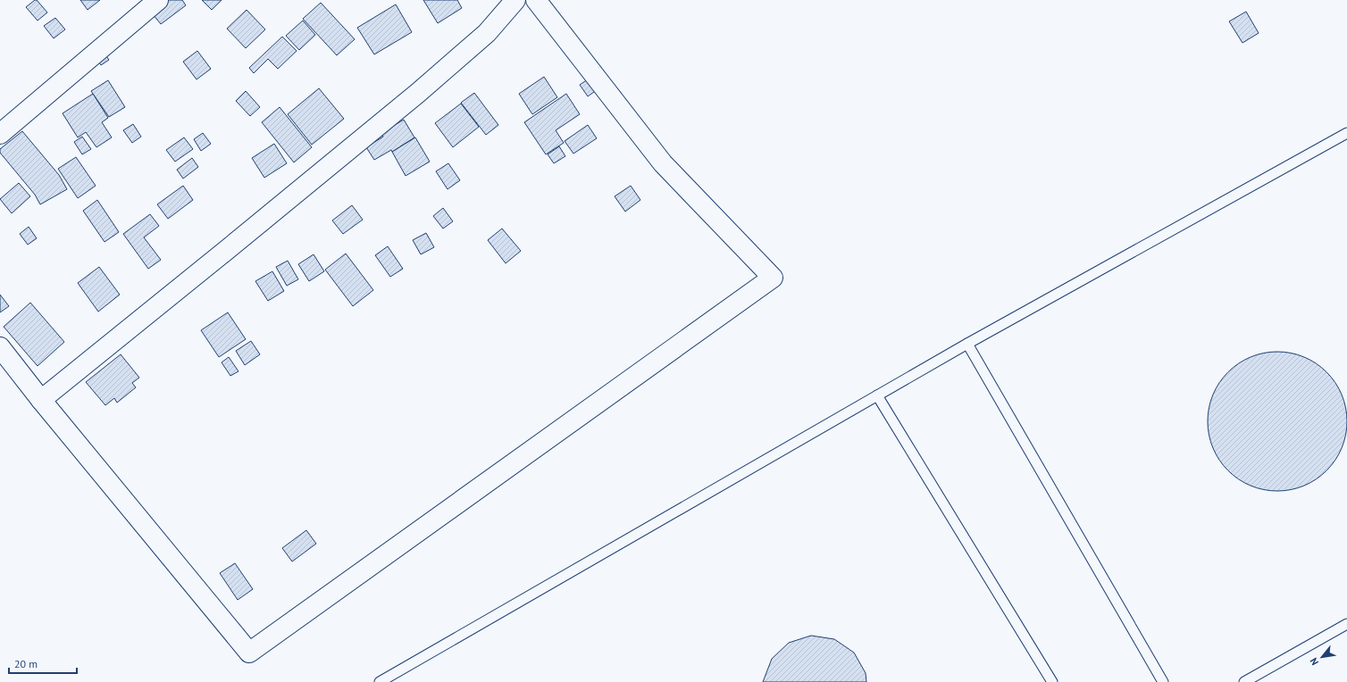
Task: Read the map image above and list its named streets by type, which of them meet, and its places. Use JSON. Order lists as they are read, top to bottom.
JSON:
{
  "scale_bar": "20 m",
  "north": "bottom left"
}
